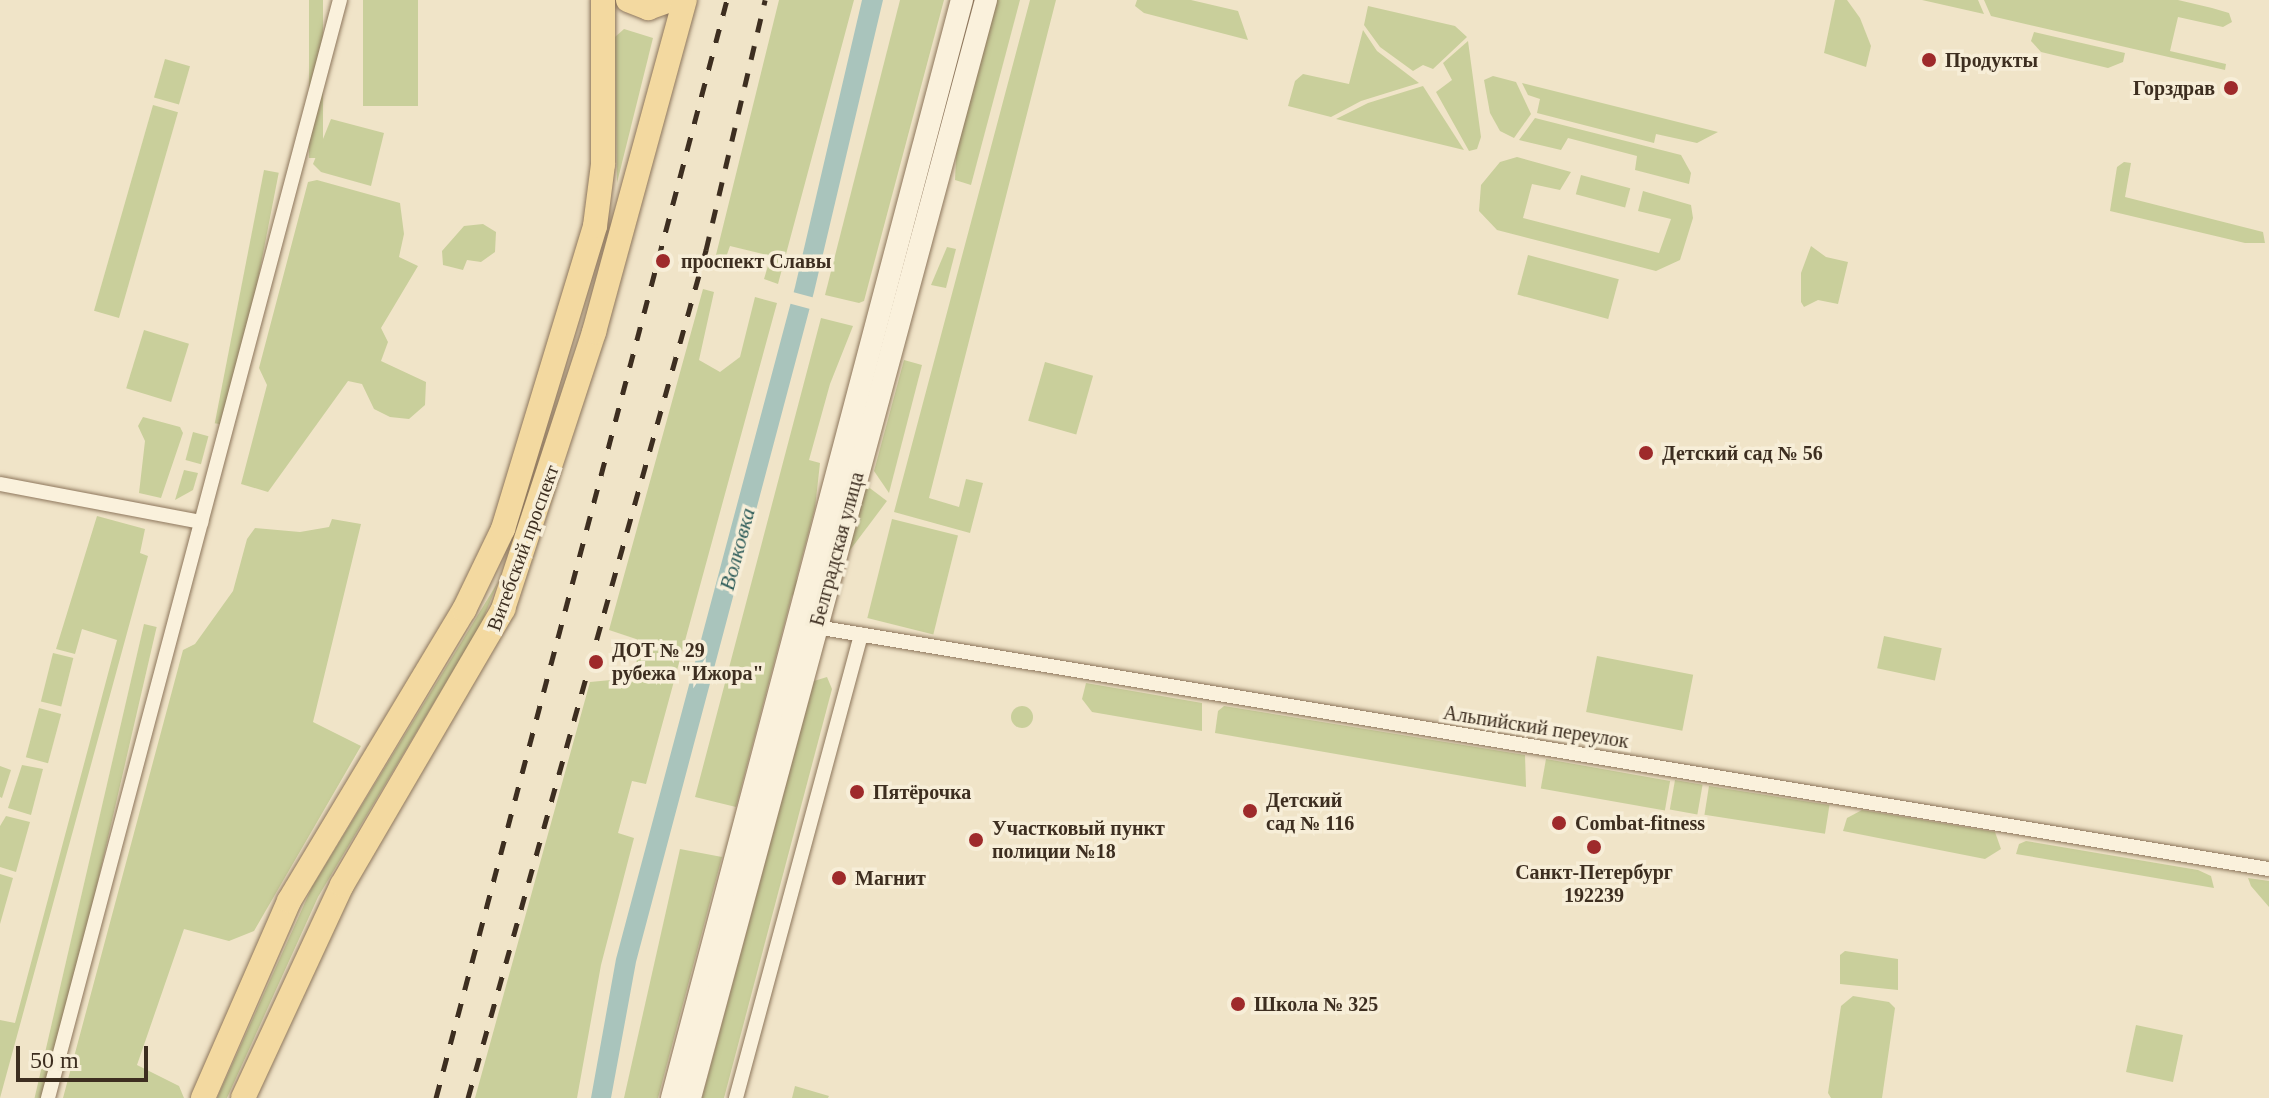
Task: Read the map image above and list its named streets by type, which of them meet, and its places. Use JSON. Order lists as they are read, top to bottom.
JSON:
{
  "streets": {
    "main road": ["Витебский проспект"],
    "street": ["Белградская улица", "Альпийский переулок"]
  },
  "crossings": [
    ["Белградская улица", "Альпийский переулок"]
  ],
  "water": ["Волковка"],
  "places": [
    "Продукты",
    "Горздрав",
    "проспект Славы",
    "Детский сад № 56",
    "ДОТ № 29 рубежа \"Ижора\"",
    "Пятёрочка",
    "Детский сад № 116",
    "Combat-fitness",
    "Участковый пункт полиции №18",
    "Санкт-Петербург 192239",
    "Магнит",
    "Школа № 325"
  ],
  "scale_bar": "50 m"
}
